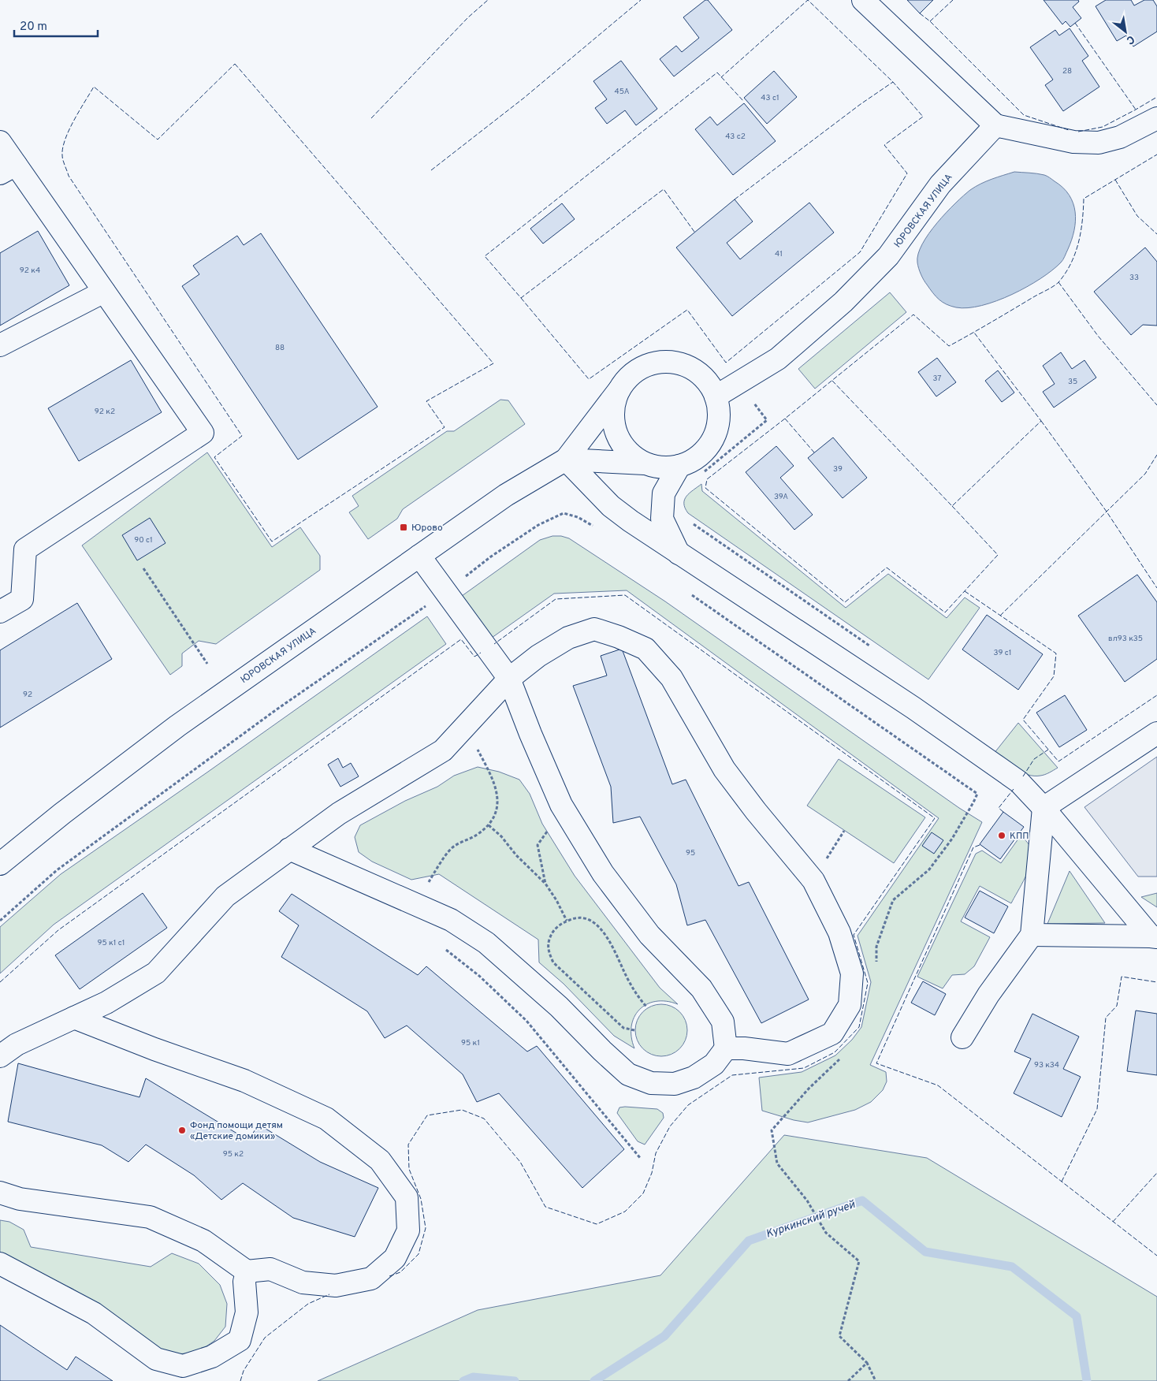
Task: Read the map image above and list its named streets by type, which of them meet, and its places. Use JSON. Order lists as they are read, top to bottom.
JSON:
{
  "streets": {
    "street": ["ЮРОВСКАЯ УЛИЦА"]
  },
  "water": ["Куркинский ручей"],
  "places": {
    "transit": ["Юрово"],
    "other": ["КПП", "Фонд помощи детям «Детские домики»"]
  },
  "house_numbers": [
    "28",
    "45А",
    "43 с1",
    "43 с2",
    "41",
    "92 к4",
    "33",
    "88",
    "37",
    "35",
    "92 к2",
    "39",
    "39А",
    "90 с1",
    "вл93 к35",
    "39 с1",
    "92",
    "95",
    "95 к1 с1",
    "95 к1",
    "93 к34",
    "95 к2"
  ],
  "scale_bar": "20 m",
  "north": "bottom right"
}
